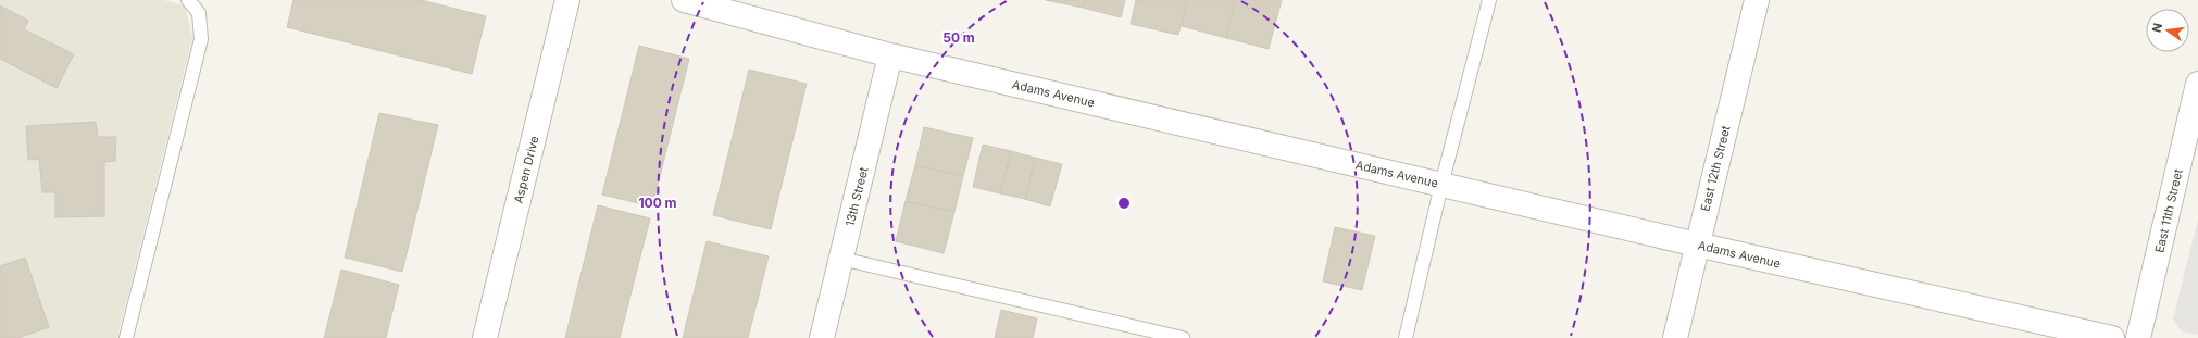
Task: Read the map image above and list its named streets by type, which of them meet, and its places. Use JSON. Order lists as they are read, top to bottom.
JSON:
{
  "streets": {
    "street": [
      "Adams Avenue",
      "East 12th Street",
      "Aspen Drive",
      "13th Street",
      "East 11th Street"
    ]
  },
  "crossings": [
    ["Adams Avenue", "East 12th Street"],
    ["Adams Avenue", "13th Street"]
  ],
  "north": "left",
  "rings": ["50 m", "100 m"]
}
